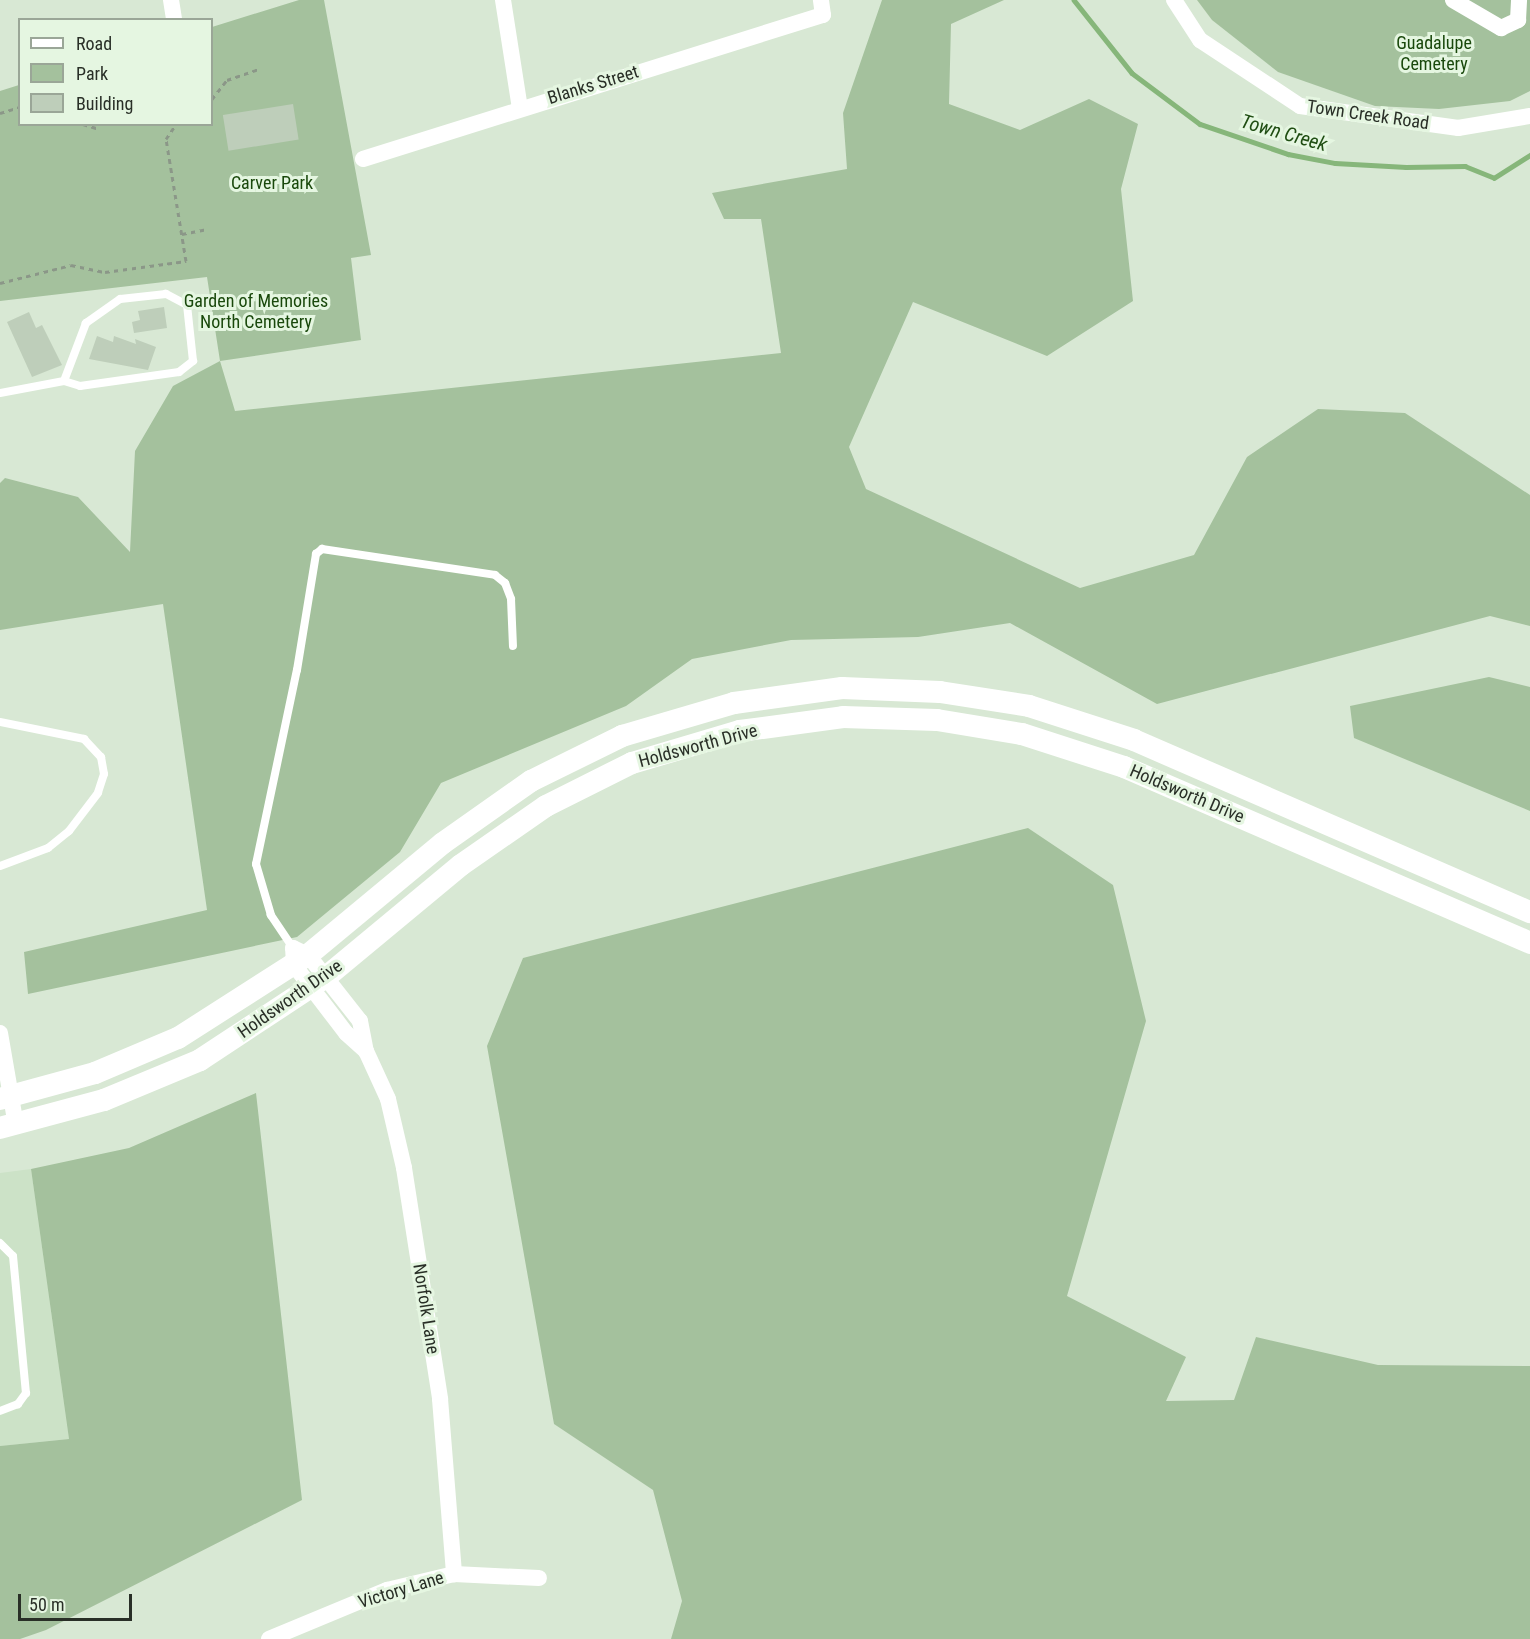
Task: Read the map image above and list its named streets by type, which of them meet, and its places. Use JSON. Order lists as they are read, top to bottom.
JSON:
{
  "streets": {
    "main road": ["Holdsworth Drive"],
    "street": [
      "Blanks Street",
      "Town Creek Road",
      "Norfolk Lane",
      "Victory Lane"
    ]
  },
  "crossings": [
    ["Holdsworth Drive", "Norfolk Lane"],
    ["Norfolk Lane", "Victory Lane"]
  ],
  "water": ["Town Creek"],
  "parks": ["Guadalupe Cemetery", "Carver Park", "Garden of Memories North Cemetery"],
  "legend": ["Road", "Park", "Building"],
  "scale_bar": "50 m"
}
